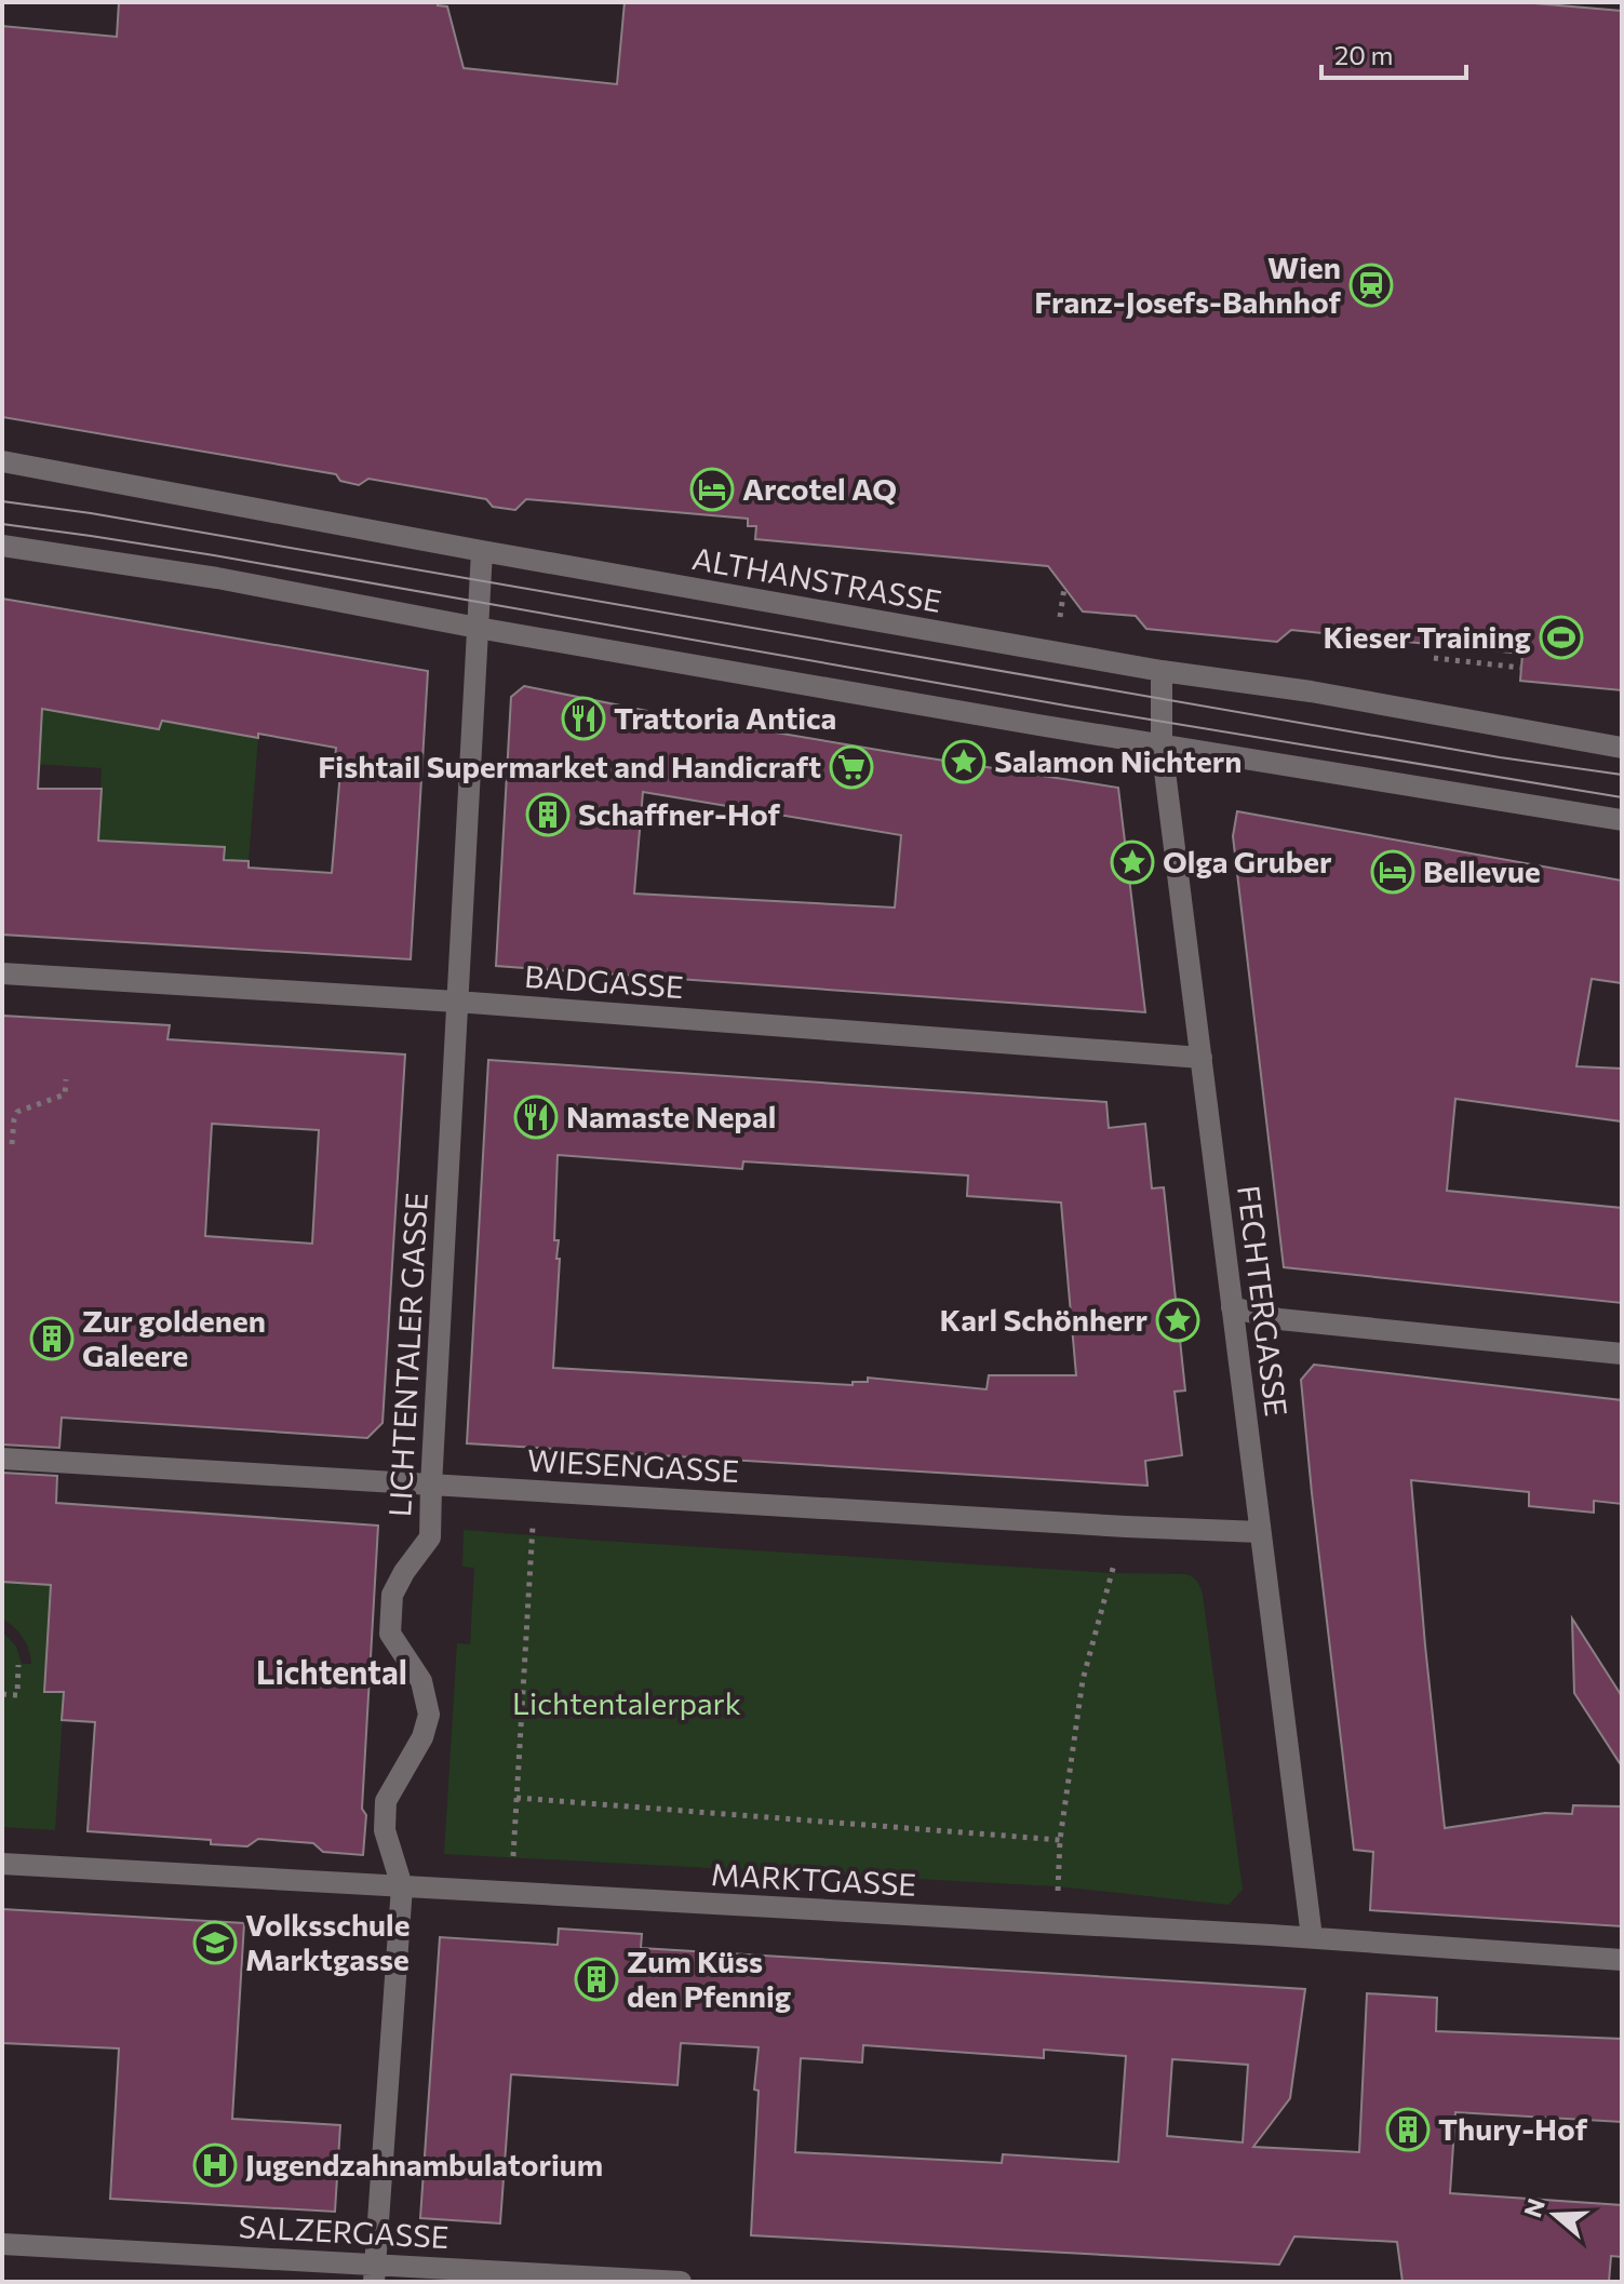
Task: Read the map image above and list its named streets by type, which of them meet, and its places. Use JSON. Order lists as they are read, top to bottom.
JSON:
{
  "streets": {
    "street": [
      "ALTHANSTRASSE",
      "BADGASSE",
      "FECHTERGASSE",
      "LICHTENTALER GASSE",
      "WIESENGASSE",
      "MARKTGASSE",
      "SALZERGASSE"
    ]
  },
  "crossings": [
    ["ALTHANSTRASSE", "FECHTERGASSE"],
    ["ALTHANSTRASSE", "LICHTENTALER GASSE"],
    ["BADGASSE", "FECHTERGASSE"],
    ["BADGASSE", "LICHTENTALER GASSE"],
    ["FECHTERGASSE", "WIESENGASSE"],
    ["FECHTERGASSE", "MARKTGASSE"],
    ["LICHTENTALER GASSE", "WIESENGASSE"],
    ["LICHTENTALER GASSE", "MARKTGASSE"],
    ["LICHTENTALER GASSE", "SALZERGASSE"]
  ],
  "districts": ["Lichtental"],
  "parks": ["Lichtentalerpark"],
  "places": {
    "station": ["Wien Franz-Josefs-Bahnhof"],
    "hotel": ["Arcotel AQ", "Bellevue"],
    "sports": ["Kieser Training"],
    "restaurant": ["Trattoria Antica", "Namaste Nepal"],
    "place": ["Salamon Nichtern", "Olga Gruber", "Karl Schönherr"],
    "supermarket": ["Fishtail Supermarket and Handicraft"],
    "building": [
      "Schaffner-Hof",
      "Zur goldenen Galeere",
      "Zum Küss den Pfennig",
      "Thury-Hof"
    ],
    "school or university": ["Volksschule Marktgasse"],
    "hospital": ["Jugendzahnambulatorium"]
  },
  "scale_bar": "20 m",
  "north": "left"
}
